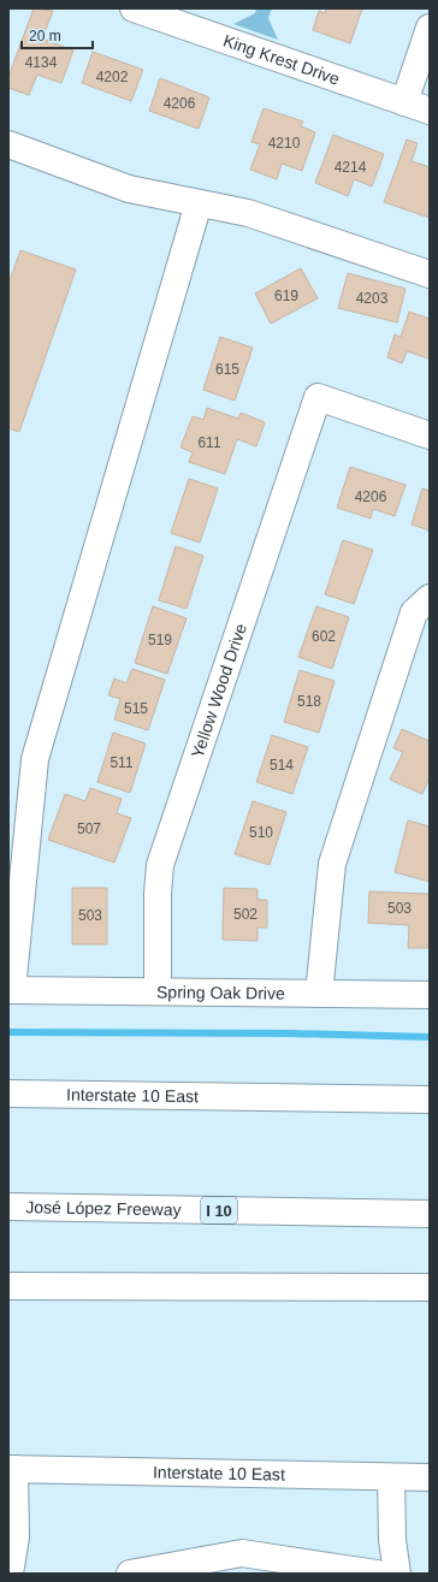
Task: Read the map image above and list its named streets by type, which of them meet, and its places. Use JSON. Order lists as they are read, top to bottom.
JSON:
{
  "streets": {
    "main road": [
      "King Krest Drive",
      "Yellow Wood Drive",
      "Spring Oak Drive",
      "Interstate 10 East",
      "José López Freeway",
      "I 10"
    ]
  },
  "crossings": [
    ["Yellow Wood Drive", "Spring Oak Drive"]
  ],
  "house_numbers": [
    "4134",
    "4202",
    "4206",
    "4210",
    "4214",
    "619",
    "4203",
    "615",
    "611",
    "4206",
    "602",
    "519",
    "518",
    "515",
    "511",
    "514",
    "507",
    "510",
    "503",
    "502",
    "503"
  ],
  "scale_bar": "20 m"
}
